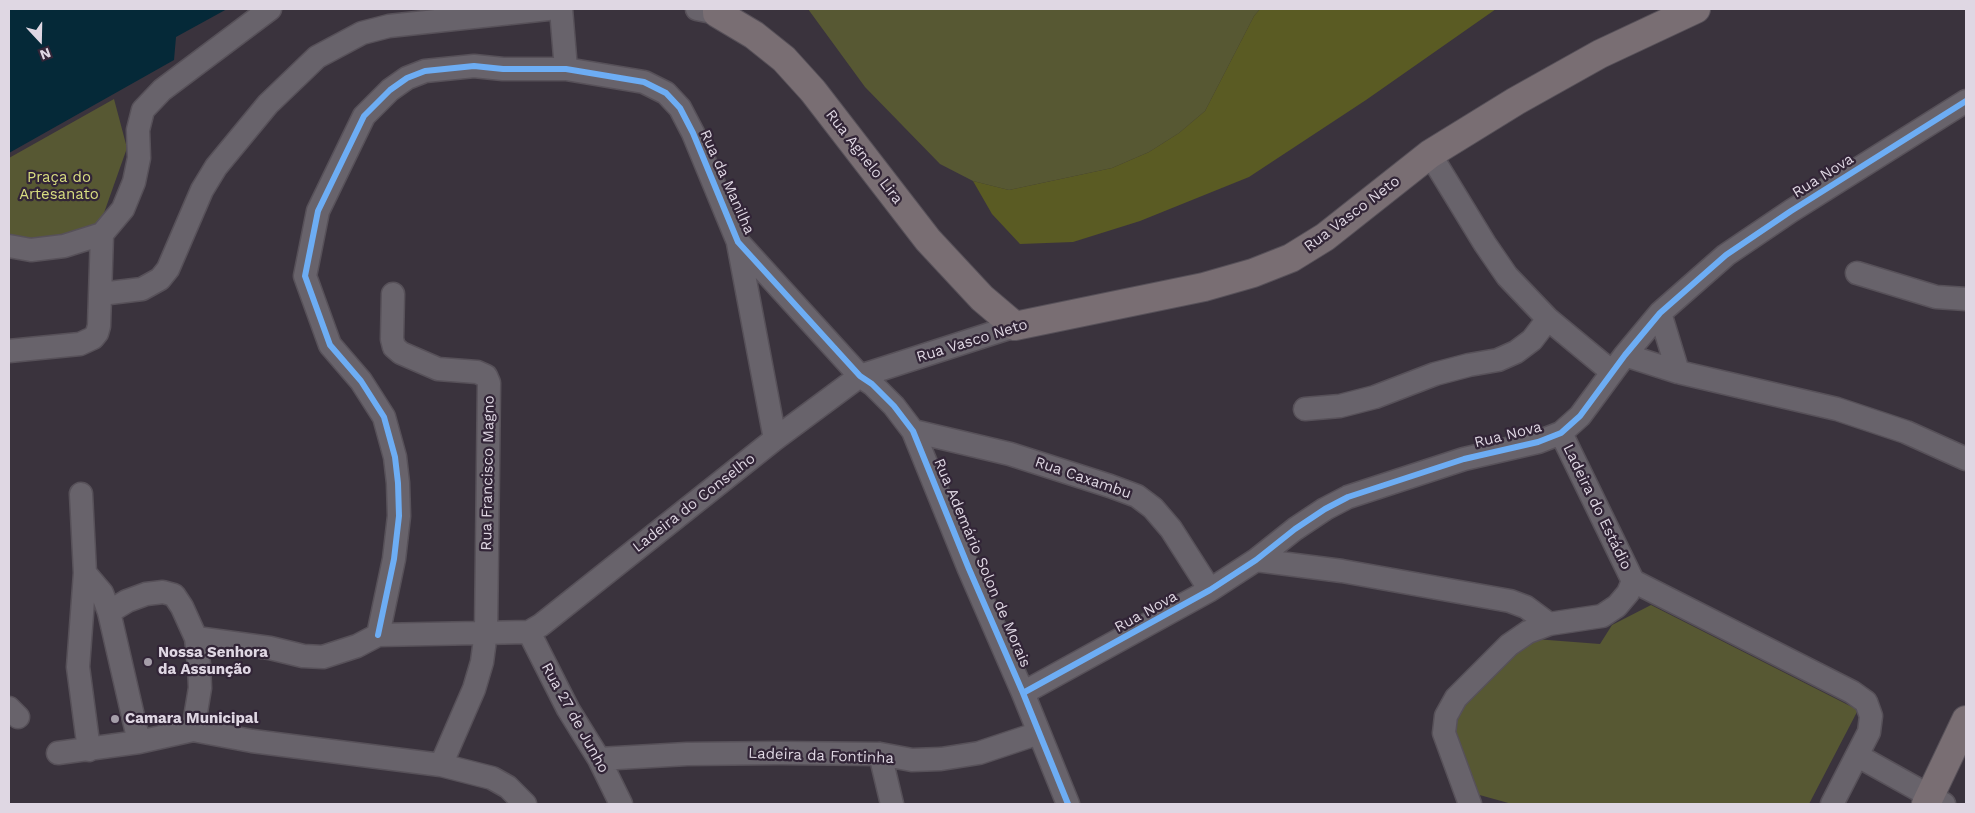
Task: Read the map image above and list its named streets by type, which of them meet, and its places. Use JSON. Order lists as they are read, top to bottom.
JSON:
{
  "streets": {
    "main road": ["Rua Agnelo Lira", "Rua Vasco Neto"],
    "street": [
      "Rua Nova",
      "Rua da Manilha",
      "Rua Francisco Magno",
      "Rua Caxambu",
      "Ladeira do Conselho",
      "Ladeira do Estádio",
      "Rua Ademário Solon de Morais",
      "Rua 27 de Junho",
      "Ladeira da Fontinha"
    ]
  },
  "crossings": [
    ["Rua Agnelo Lira", "Rua Vasco Neto"],
    ["Rua Nova", "Rua Caxambu"],
    ["Rua Nova", "Ladeira do Estádio"],
    ["Rua Nova", "Rua Ademário Solon de Morais"],
    ["Rua da Manilha", "Rua Vasco Neto"],
    ["Rua da Manilha", "Ladeira do Conselho"],
    ["Rua da Manilha", "Rua Ademário Solon de Morais"],
    ["Rua Vasco Neto", "Ladeira do Conselho"],
    ["Rua Vasco Neto", "Rua Ademário Solon de Morais"],
    ["Rua Caxambu", "Rua Ademário Solon de Morais"],
    ["Ladeira do Conselho", "Rua Ademário Solon de Morais"],
    ["Ladeira do Conselho", "Rua 27 de Junho"],
    ["Rua Ademário Solon de Morais", "Ladeira da Fontinha"],
    ["Rua 27 de Junho", "Ladeira da Fontinha"]
  ],
  "parks": ["Praça do Artesanato"],
  "places": ["Nossa Senhora da Assunção", "Camara Municipal"],
  "north": "bottom"
}
